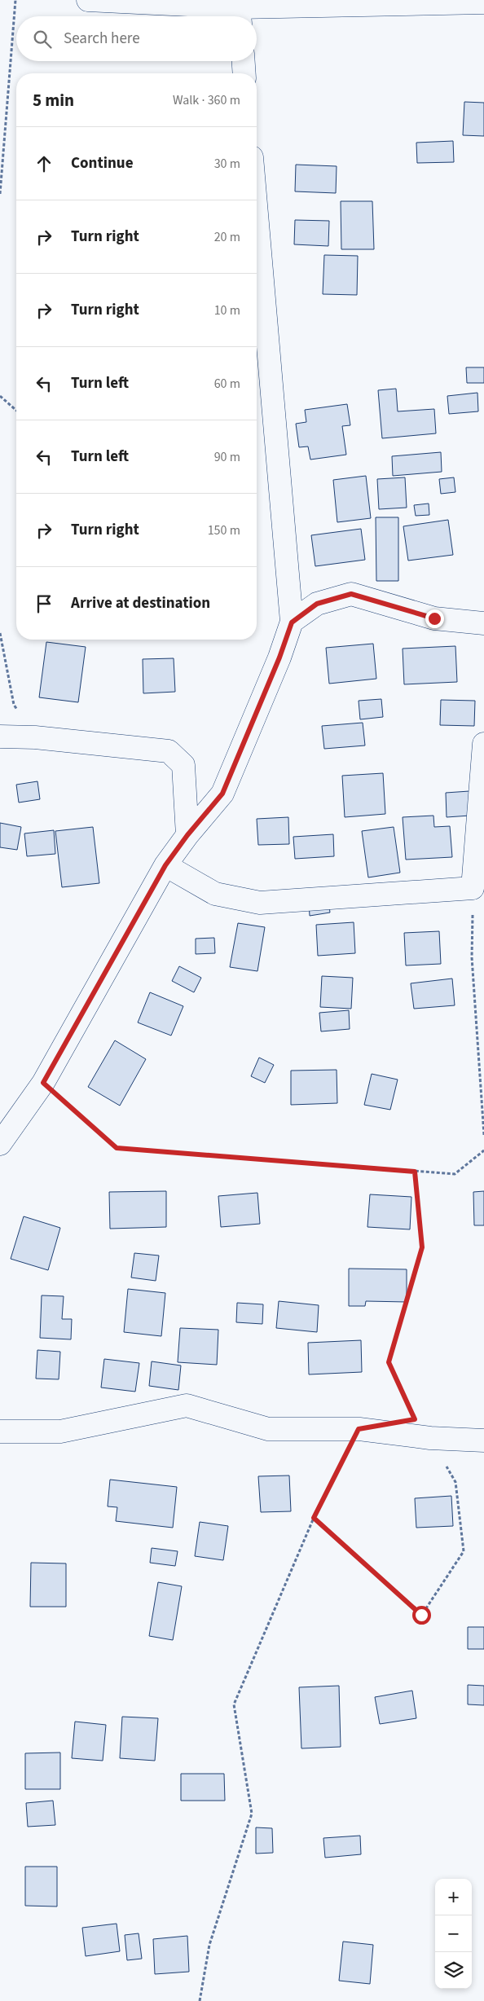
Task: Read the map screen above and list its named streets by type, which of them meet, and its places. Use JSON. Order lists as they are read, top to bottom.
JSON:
{
  "page": {
    "search": "Search here",
    "heading": ["5 min", "Walk · 360 m"],
    "list": [
      ["Continue", "30 m"],
      ["Turn right", "20 m"],
      ["Turn right", "10 m"],
      ["Turn left", "60 m"],
      ["Turn left", "90 m"],
      ["Turn right", "150 m"],
      "Arrive at destination"
    ],
    "map_buttons": ["+", "−"]
  }
}
